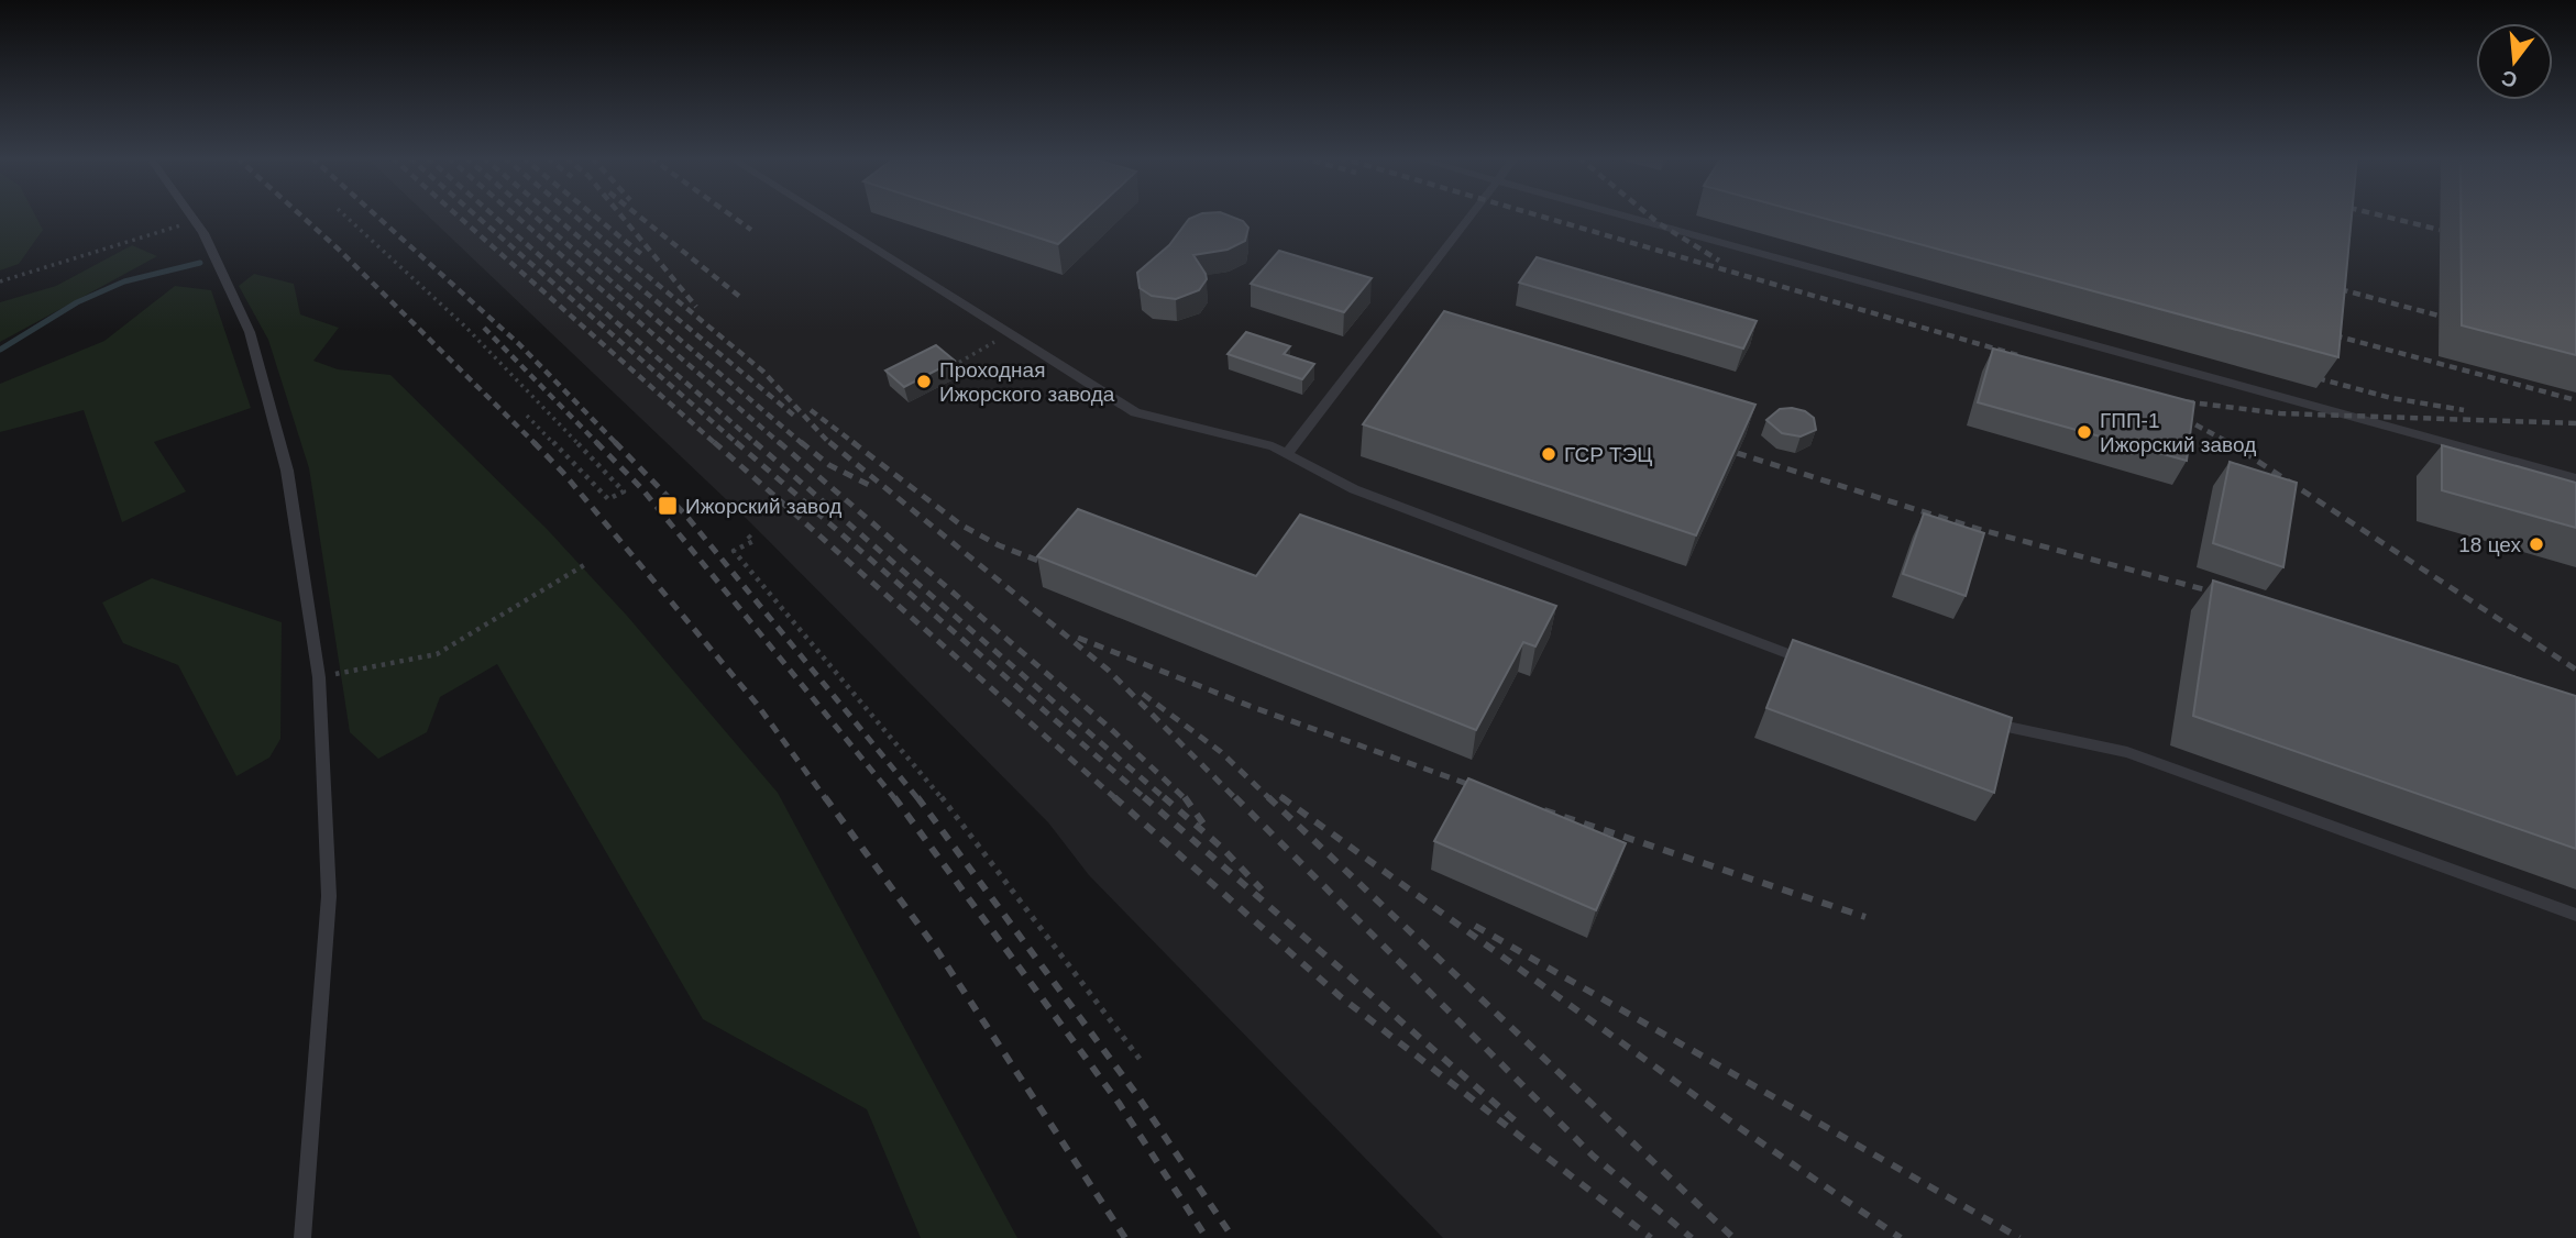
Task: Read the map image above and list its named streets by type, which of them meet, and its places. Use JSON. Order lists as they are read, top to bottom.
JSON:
{
  "places": {
    "other": [
      "Проходная Ижорского завода",
      "ГПП-1 Ижорский завод",
      "ГСР ТЭЦ",
      "18 цех"
    ],
    "transit": ["Ижорский завод"]
  },
  "north": "bottom"
}
